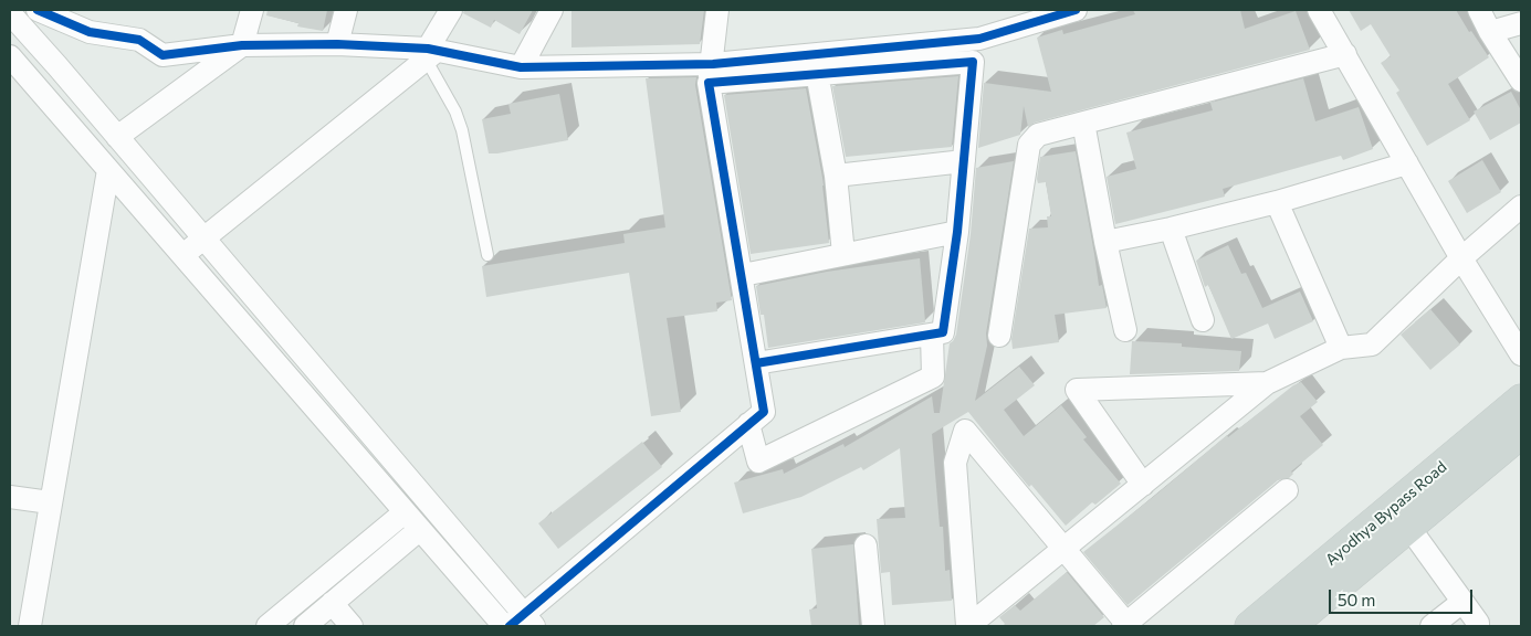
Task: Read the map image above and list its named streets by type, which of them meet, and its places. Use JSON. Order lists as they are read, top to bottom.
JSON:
{
  "streets": {
    "main road": ["Ayodhya Bypass Road"]
  },
  "scale_bar": "50 m"
}
